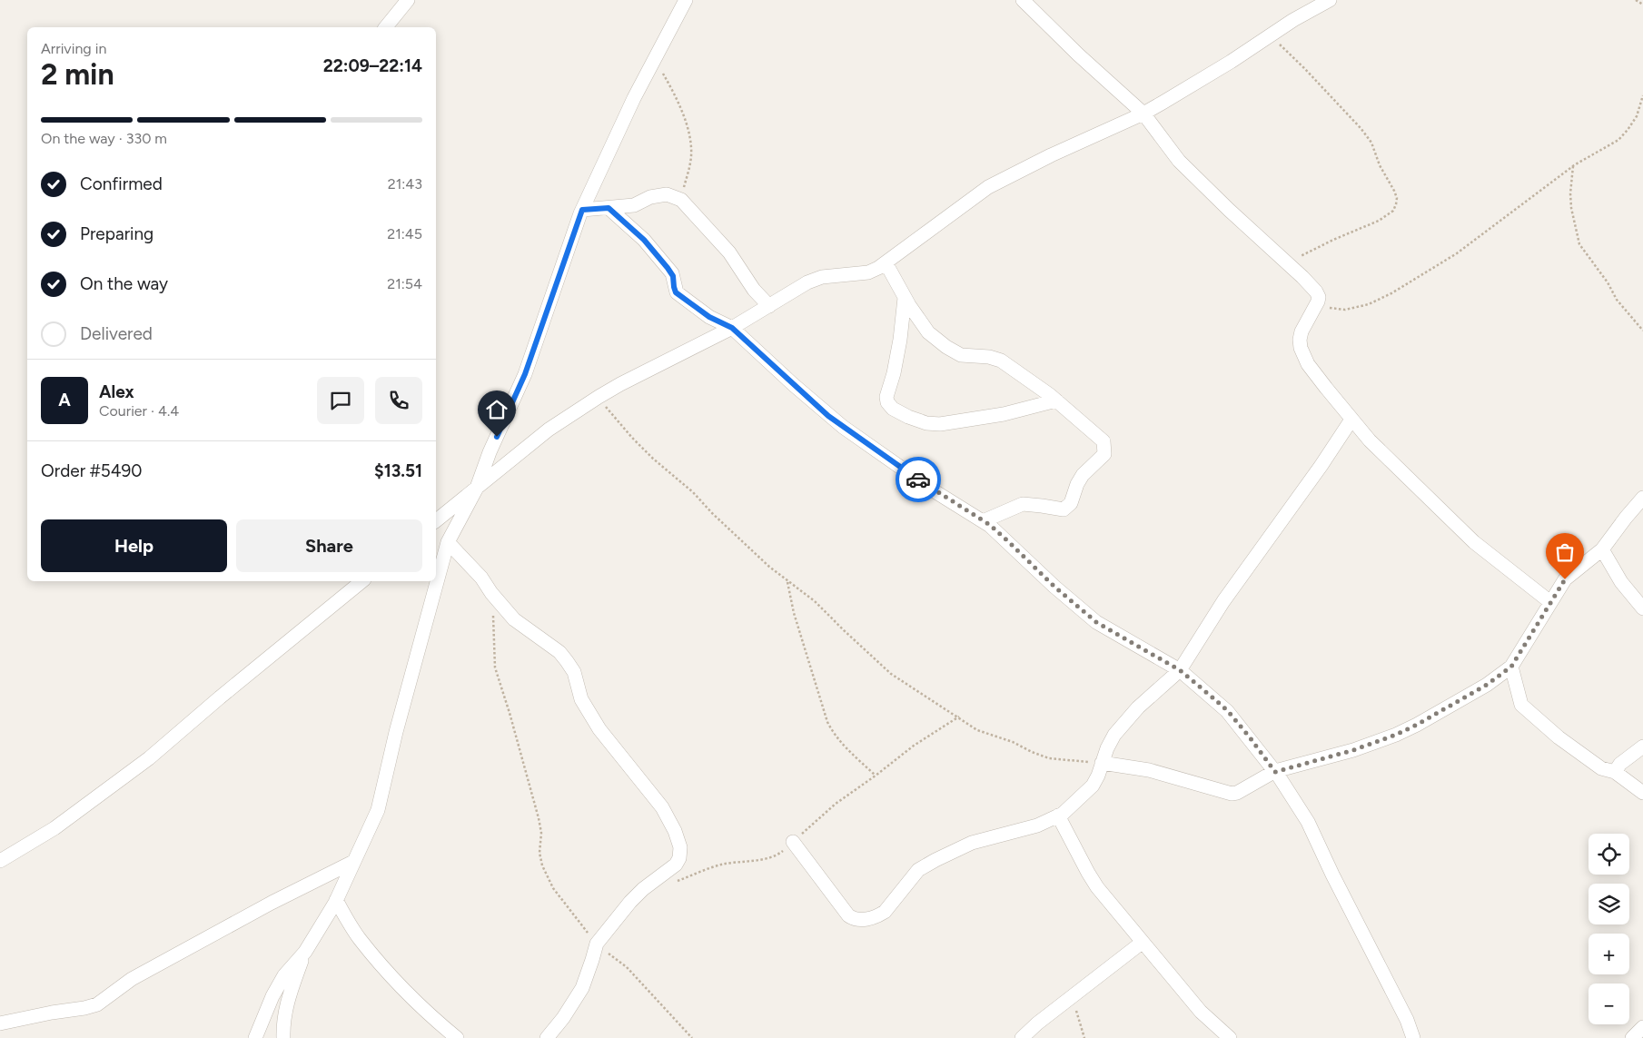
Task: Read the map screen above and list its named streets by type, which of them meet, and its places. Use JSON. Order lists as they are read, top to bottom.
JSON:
{
  "page": {
    "heading": ["2 min", "Arriving in", "22:09–22:14"],
    "panel": [
      "Alex",
      "Courier · 4.4",
      "Order #5490",
      "$13.51"
    ],
    "bar": "On the way · 330 m",
    "list": [
      ["Confirmed", "21:43"],
      ["Preparing", "21:45"],
      ["On the way", "21:54"],
      "Delivered"
    ],
    "round": "A",
    "buttons": ["Help", "Share"],
    "map_buttons": ["+", "−"]
  }
}
